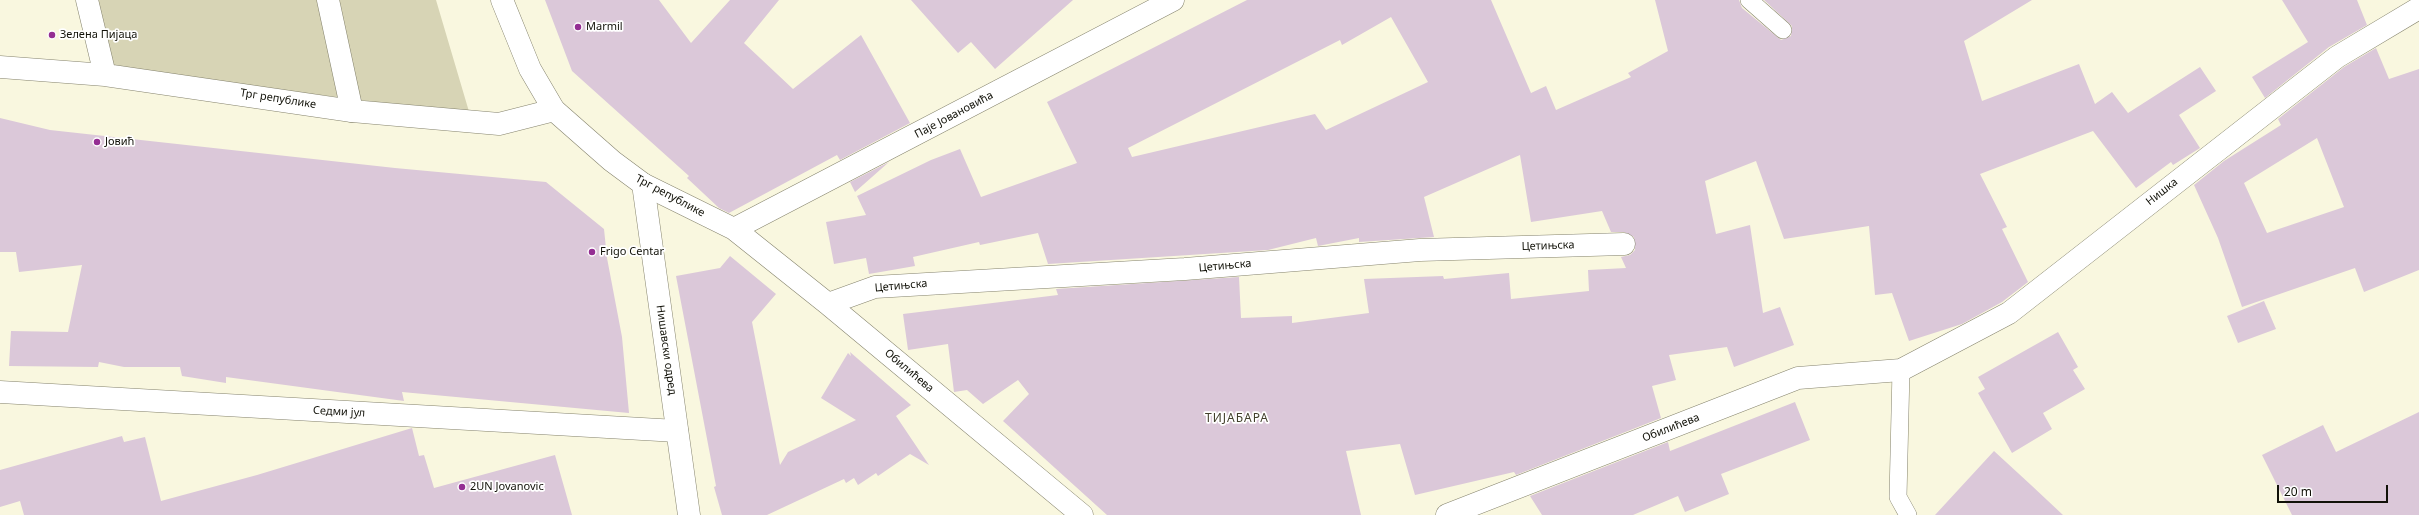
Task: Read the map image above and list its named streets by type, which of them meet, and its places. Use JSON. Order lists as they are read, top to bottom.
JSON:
{
  "streets": {
    "street": [
      "Трг републике",
      "Паје Јовановића",
      "Нишка",
      "Цетињска",
      "Нишавски одред",
      "Обилићева",
      "Седми јул"
    ]
  },
  "crossings": [
    ["Трг републике", "Паје Јовановића"],
    ["Трг републике", "Нишавски одред"],
    ["Трг републике", "Обилићева"],
    ["Паје Јовановића", "Обилићева"],
    ["Нишка", "Обилићева"],
    ["Цетињска", "Обилићева"],
    ["Нишавски одред", "Седми јул"]
  ],
  "districts": ["ТИЈАБАРА"],
  "places": [
    "Marmil",
    "Зелена Пијаца",
    "Јовић",
    "Frigo Centar",
    "2UN Jovanovic"
  ],
  "scale_bar": "20 m"
}
